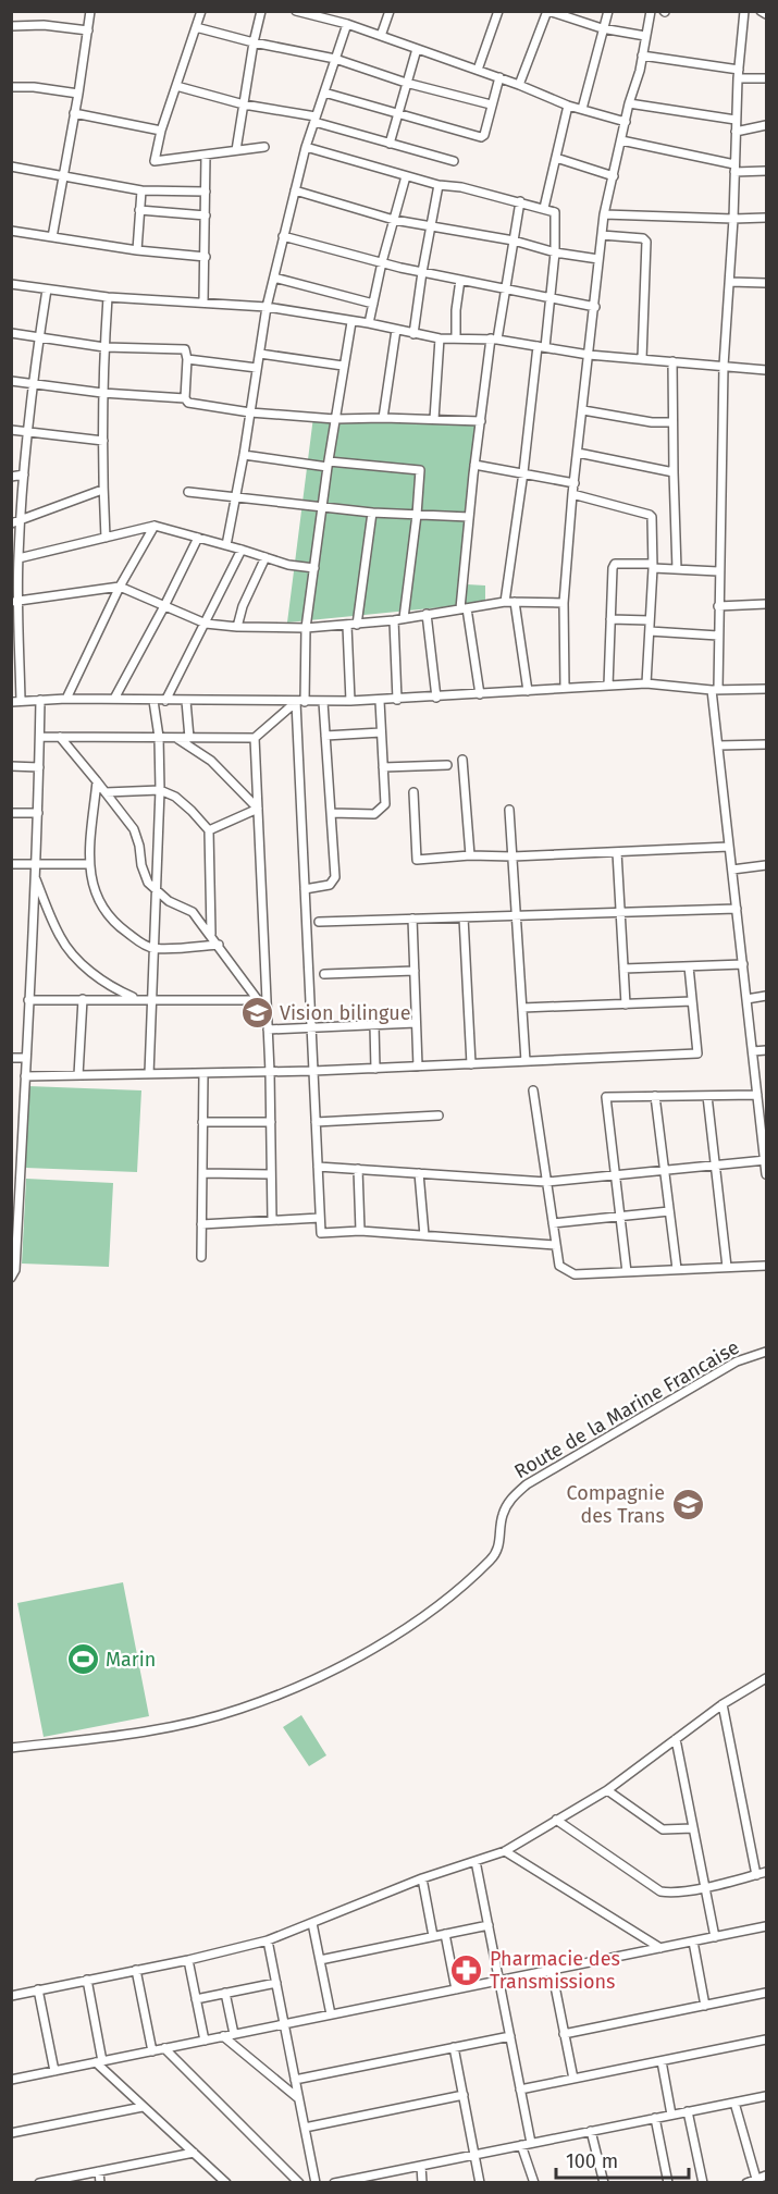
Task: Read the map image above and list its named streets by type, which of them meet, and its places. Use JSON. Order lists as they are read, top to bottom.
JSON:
{
  "streets": {
    "street": ["Route de la Marine Francaise"]
  },
  "places": {
    "school or university": ["Vision bilingue", "Compagnie des Trans"],
    "sports": ["Marin"],
    "pharmacy": ["Pharmacie des Transmissions"]
  },
  "scale_bar": "100 m"
}
